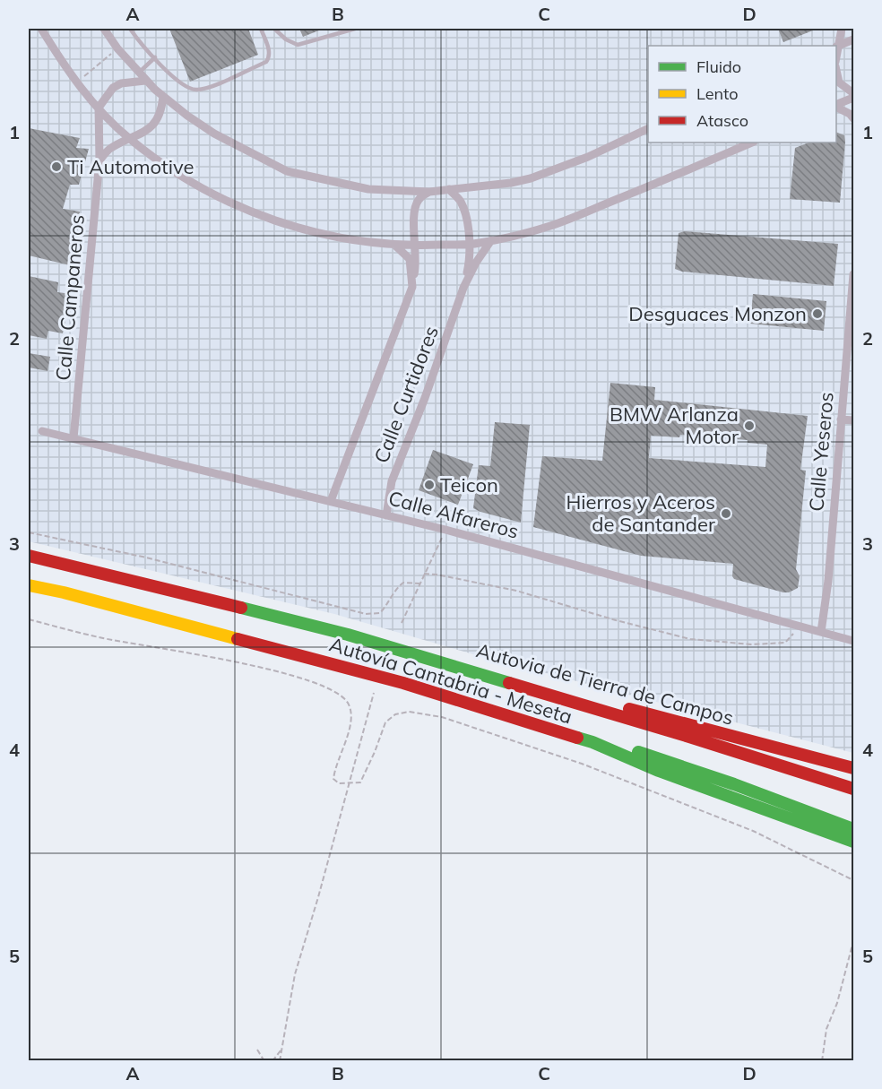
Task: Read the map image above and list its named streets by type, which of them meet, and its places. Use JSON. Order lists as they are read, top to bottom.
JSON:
{
  "streets": {
    "highway": ["Autovía Cantabria - Meseta", "Autovia de Tierra de Campos"],
    "street": [
      "Calle Campaneros",
      "Calle Curtidores",
      "Calle Yeseros",
      "Calle Alfareros"
    ]
  },
  "crossings": [
    ["Calle Campaneros", "Calle Alfareros"],
    ["Calle Curtidores", "Calle Alfareros"],
    ["Calle Yeseros", "Calle Alfareros"],
    ["Autovía Cantabria - Meseta", "Autovia de Tierra de Campos"]
  ],
  "places": [
    "Ti Automotive",
    "Desguaces Monzon",
    "BMW Arlanza Motor",
    "Teicon",
    "Hierros y Aceros de Santander"
  ],
  "legend": ["Fluido", "Lento", "Atasco"],
  "grid": {
    "columns": [
      "A",
      "B",
      "C",
      "D"
    ],
    "rows": [
      "1",
      "2",
      "3",
      "4",
      "5"
    ]
  }
}
